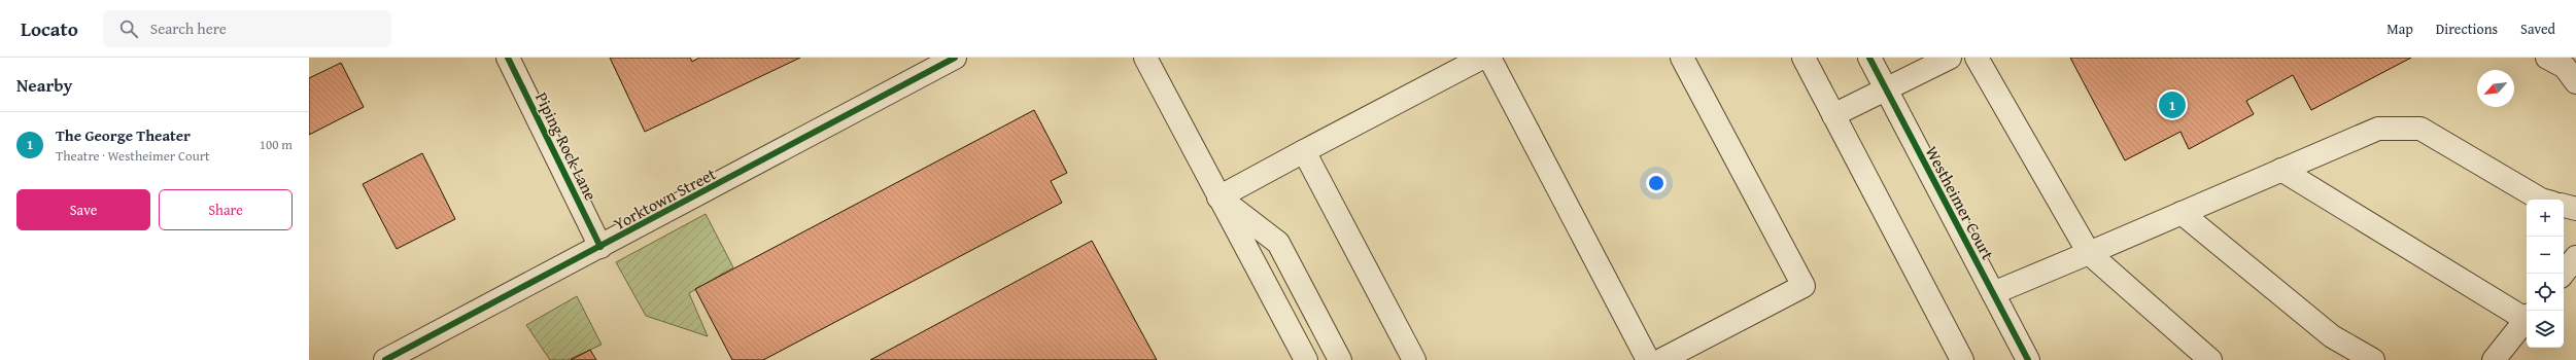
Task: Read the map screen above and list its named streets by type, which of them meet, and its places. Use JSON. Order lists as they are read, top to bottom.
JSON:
{
  "streets": {
    "street": ["Piping Rock Lane", "Yorktown Street", "Westheimer Court"]
  },
  "crossings": [
    ["Piping Rock Lane", "Yorktown Street"]
  ],
  "north": "bottom left",
  "page": {
    "header": "Locato",
    "search": "Search here",
    "nav": ["Map", "Directions", "Saved"],
    "heading": "Nearby",
    "pins": "1",
    "list": [
      {
        "mark": "1",
        "name": "The George Theater",
        "note": "Theatre · Westheimer Court",
        "value": "100 m"
      }
    ],
    "buttons": ["Save", "Share"],
    "map_buttons": ["+", "−"]
  }
}
